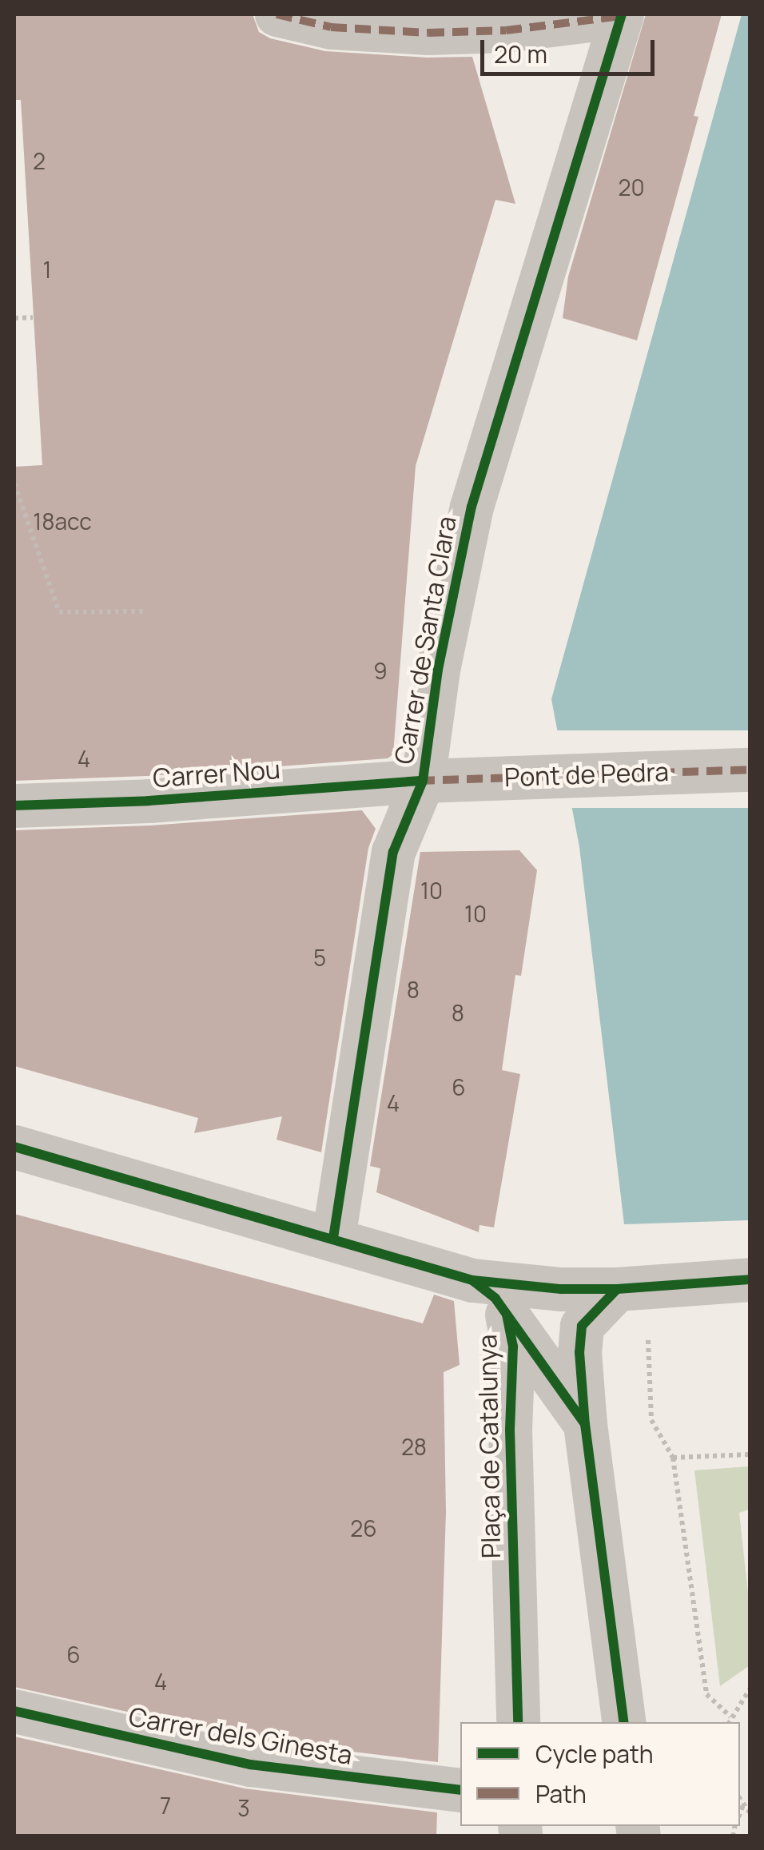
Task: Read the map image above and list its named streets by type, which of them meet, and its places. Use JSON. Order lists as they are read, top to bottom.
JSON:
{
  "streets": {
    "street": [
      "Carrer de Santa Clara",
      "Carrer Nou",
      "Pont de Pedra",
      "Plaça de Catalunya",
      "Carrer dels Ginesta"
    ]
  },
  "crossings": [
    ["Carrer de Santa Clara", "Carrer Nou"],
    ["Carrer de Santa Clara", "Pont de Pedra"],
    ["Carrer Nou", "Pont de Pedra"]
  ],
  "house_numbers": [
    "2",
    "20",
    "1",
    "18acc",
    "9",
    "4",
    "10",
    "10",
    "5",
    "8",
    "8",
    "6",
    "4",
    "28",
    "26",
    "6",
    "4",
    "7",
    "3"
  ],
  "legend": ["Cycle path", "Path"],
  "scale_bar": "20 m"
}
